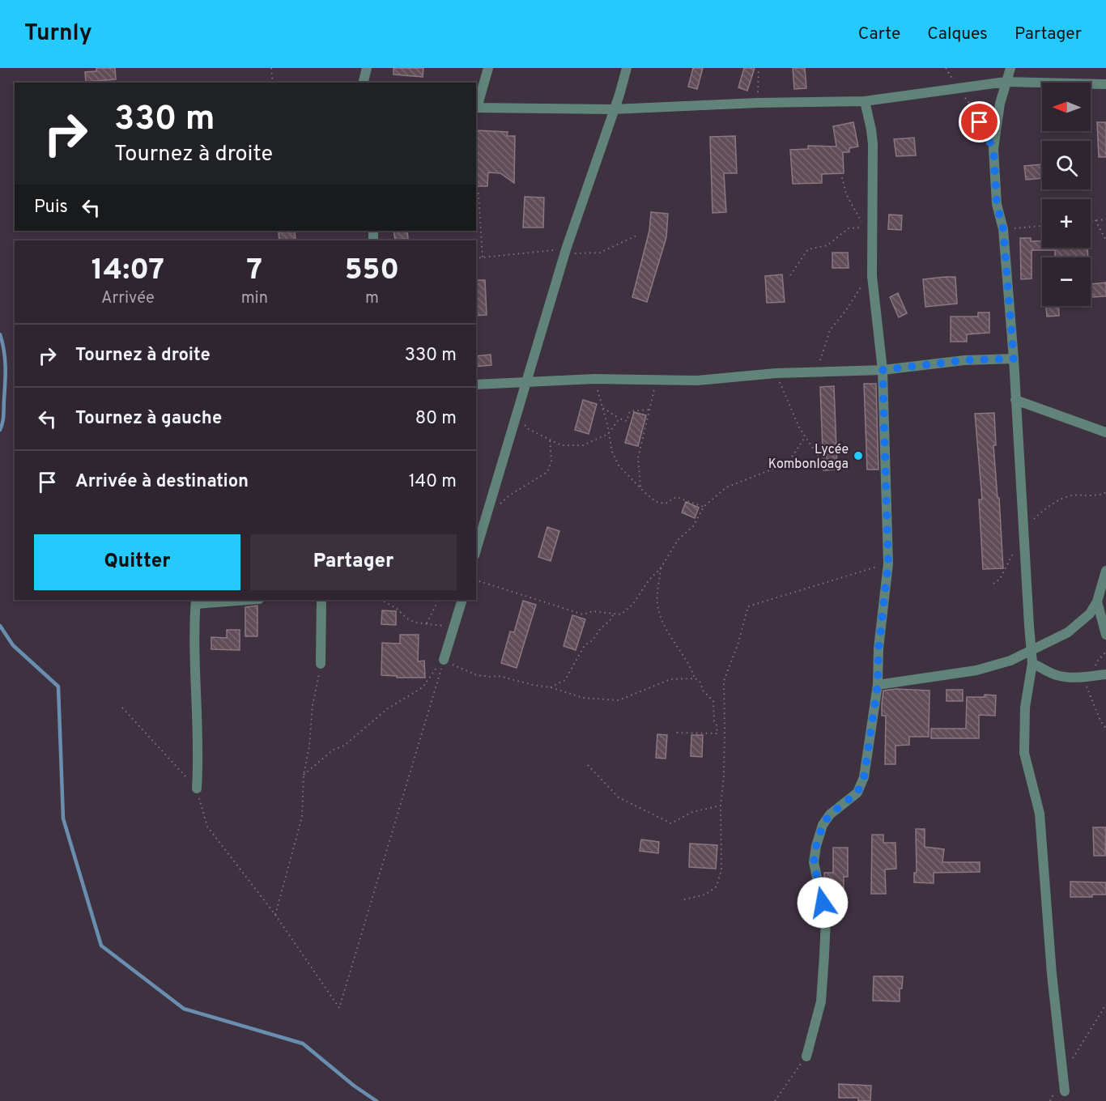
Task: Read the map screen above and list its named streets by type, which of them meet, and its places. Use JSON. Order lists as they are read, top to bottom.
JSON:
{
  "places": ["Lycée Kombonloaga"],
  "north": "left",
  "page": {
    "header": "Turnly",
    "nav": ["Carte", "Calques", "Partager"],
    "map_buttons": ["+", "−"],
    "turn": ["330 m", "Tournez à droite"],
    "then": "Puis",
    "eta": [
      "14:07",
      "Arrivée",
      "7",
      "min",
      "550",
      "m"
    ],
    "list": [
      {
        "name": "Tournez à droite",
        "value": "330 m"
      },
      {
        "name": "Tournez à gauche",
        "value": "80 m"
      },
      {
        "name": "Arrivée à destination",
        "value": "140 m"
      }
    ],
    "buttons": ["Quitter", "Partager"]
  }
}
